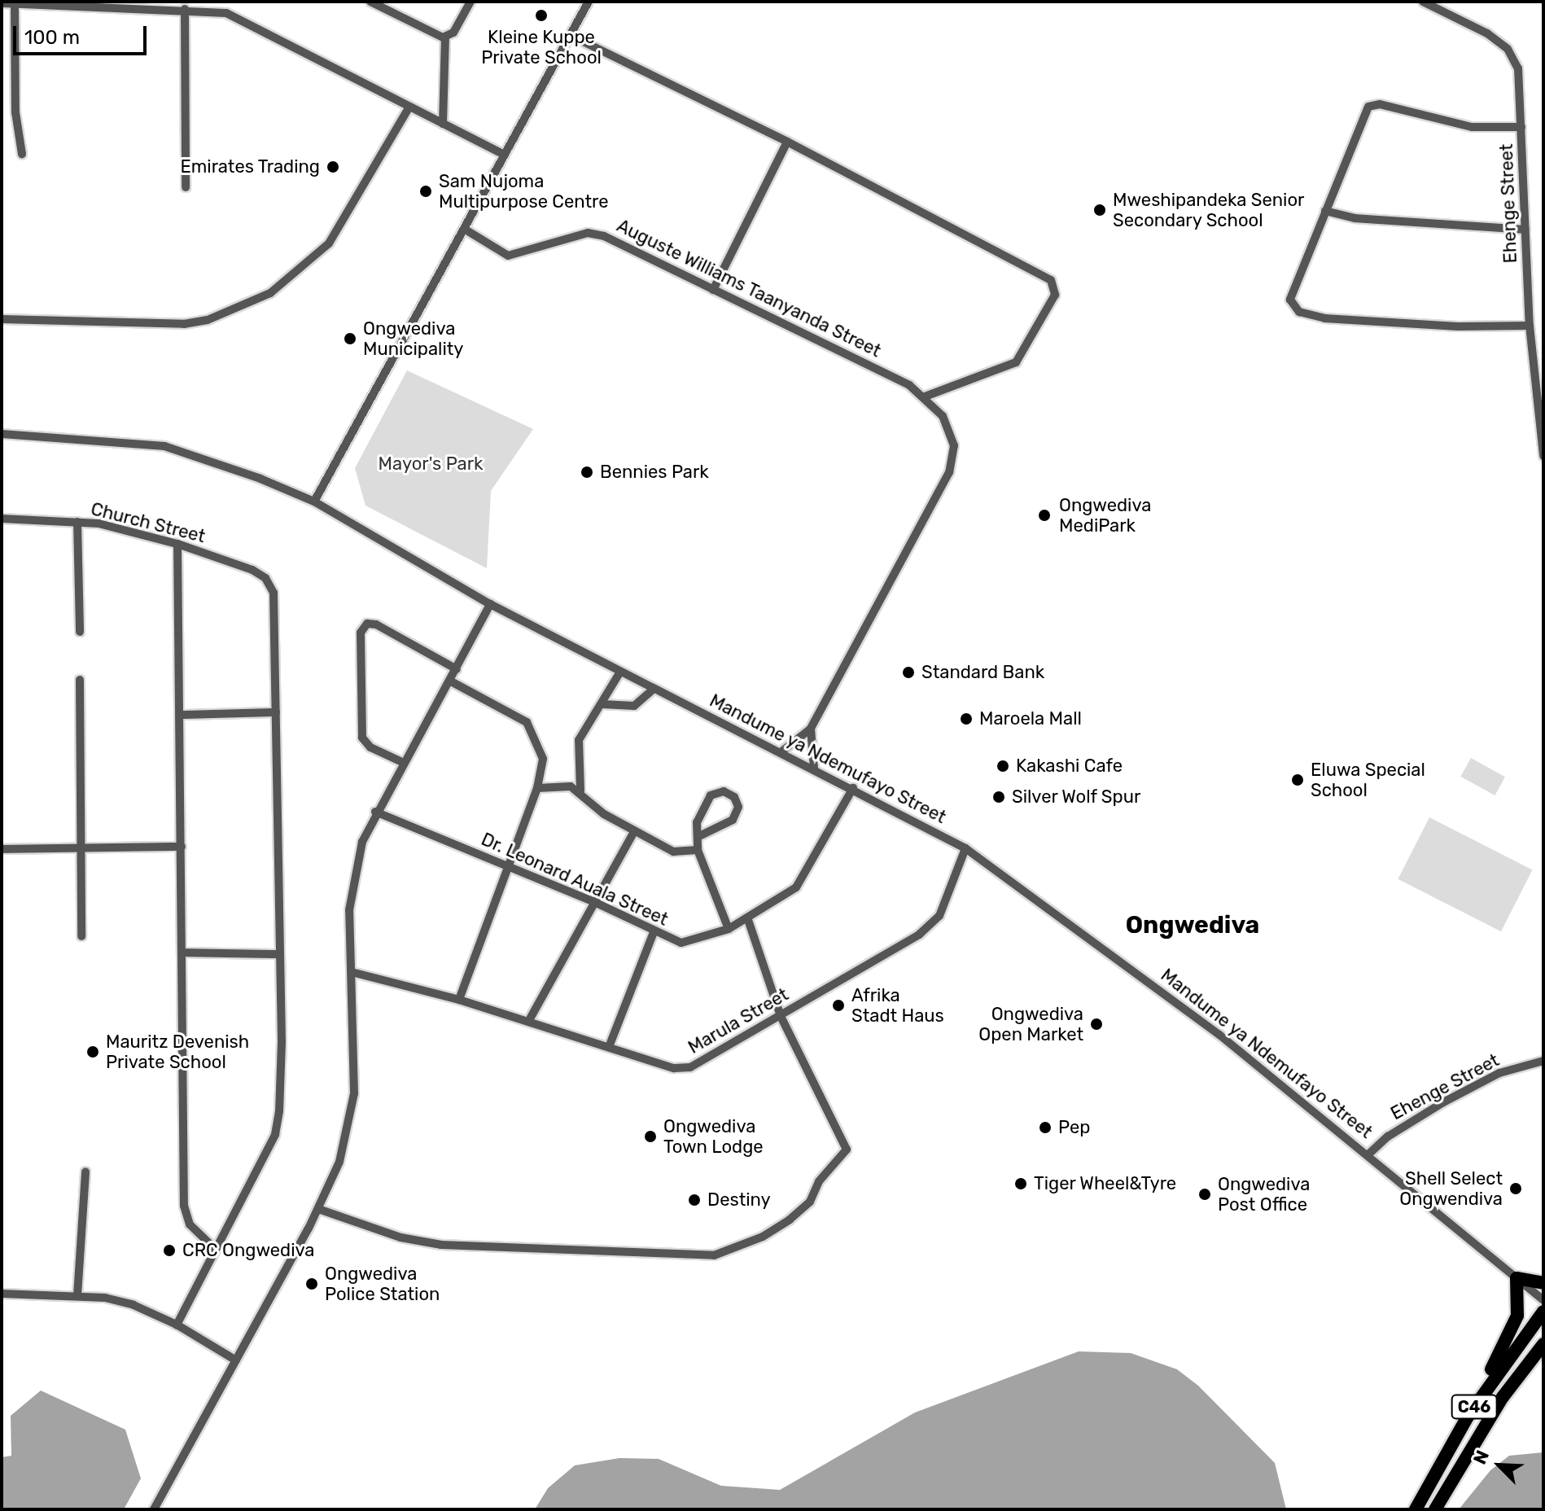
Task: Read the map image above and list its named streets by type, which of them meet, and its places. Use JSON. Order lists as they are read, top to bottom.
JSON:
{
  "streets": {
    "main road": ["C46"],
    "street": [
      "Ehenge Street",
      "Auguste Williams Taanyanda Street",
      "Church Street",
      "Mandume ya Ndemufayo Street",
      "Dr. Leonard Auala Street",
      "Marula Street"
    ]
  },
  "crossings": [
    ["Ehenge Street", "Mandume ya Ndemufayo Street"],
    ["Mandume ya Ndemufayo Street", "Dr. Leonard Auala Street"],
    ["Mandume ya Ndemufayo Street", "Marula Street"]
  ],
  "districts": ["Ongwediva"],
  "parks": ["Mayor's Park"],
  "places": [
    "Kleine Kuppe Private School",
    "Emirates Trading",
    "Sam Nujoma Multipurpose Centre",
    "Mweshipandeka Senior Secondary School",
    "Ongwediva Municipality",
    "Bennies Park",
    "Ongwediva MediPark",
    "Standard Bank",
    "Maroela Mall",
    "Kakashi Cafe",
    "Eluwa Special School",
    "Silver Wolf Spur",
    "Afrika Stadt Haus",
    "Ongwediva Open Market",
    "Mauritz Devenish Private School",
    "Pep",
    "Ongwediva Town Lodge",
    "Tiger Wheel&Tyre",
    "Shell Select Ongwendiva",
    "Ongwediva Post Office",
    "Destiny",
    "CRC Ongwediva",
    "Ongwediva Police Station"
  ],
  "scale_bar": "100 m",
  "north": "top left"
}
